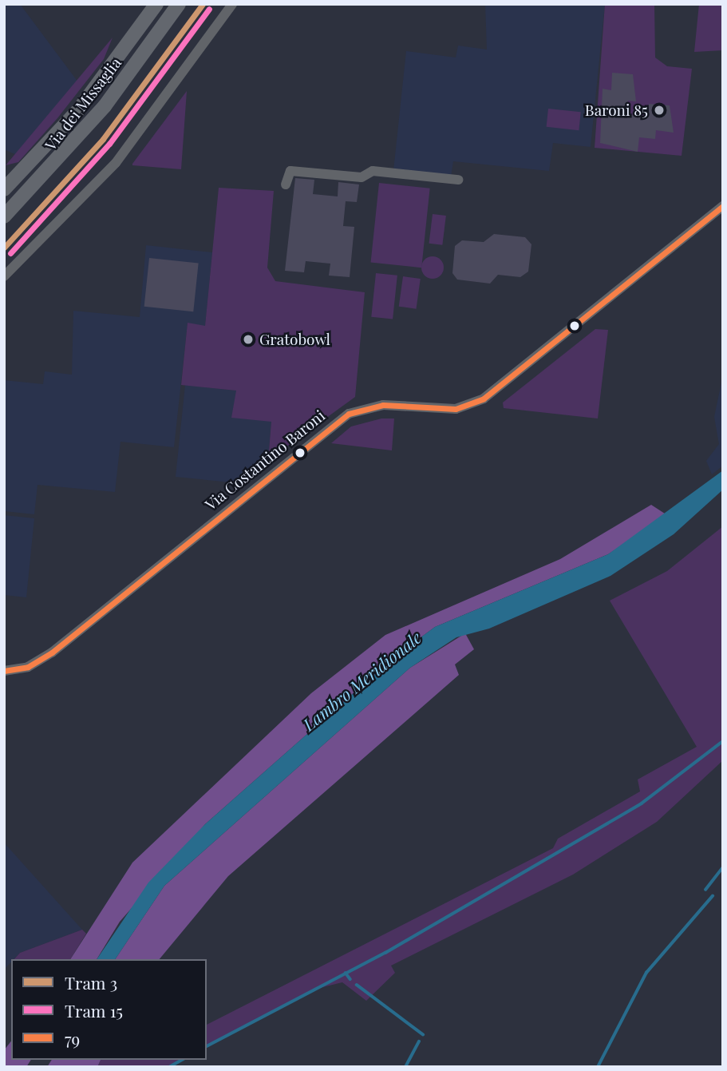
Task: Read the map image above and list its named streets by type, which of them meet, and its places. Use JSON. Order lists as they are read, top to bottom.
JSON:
{
  "streets": {
    "main road": ["Via dei Missaglia"],
    "street": ["Via Costantino Baroni"]
  },
  "water": ["Lambro Meridionale"],
  "places": ["Baroni 85", "Gratobowl"],
  "lines": ["tram line 3", "tram line 15", "transit line 79"],
  "legend": ["Tram 3", "Tram 15", "79"]
}
